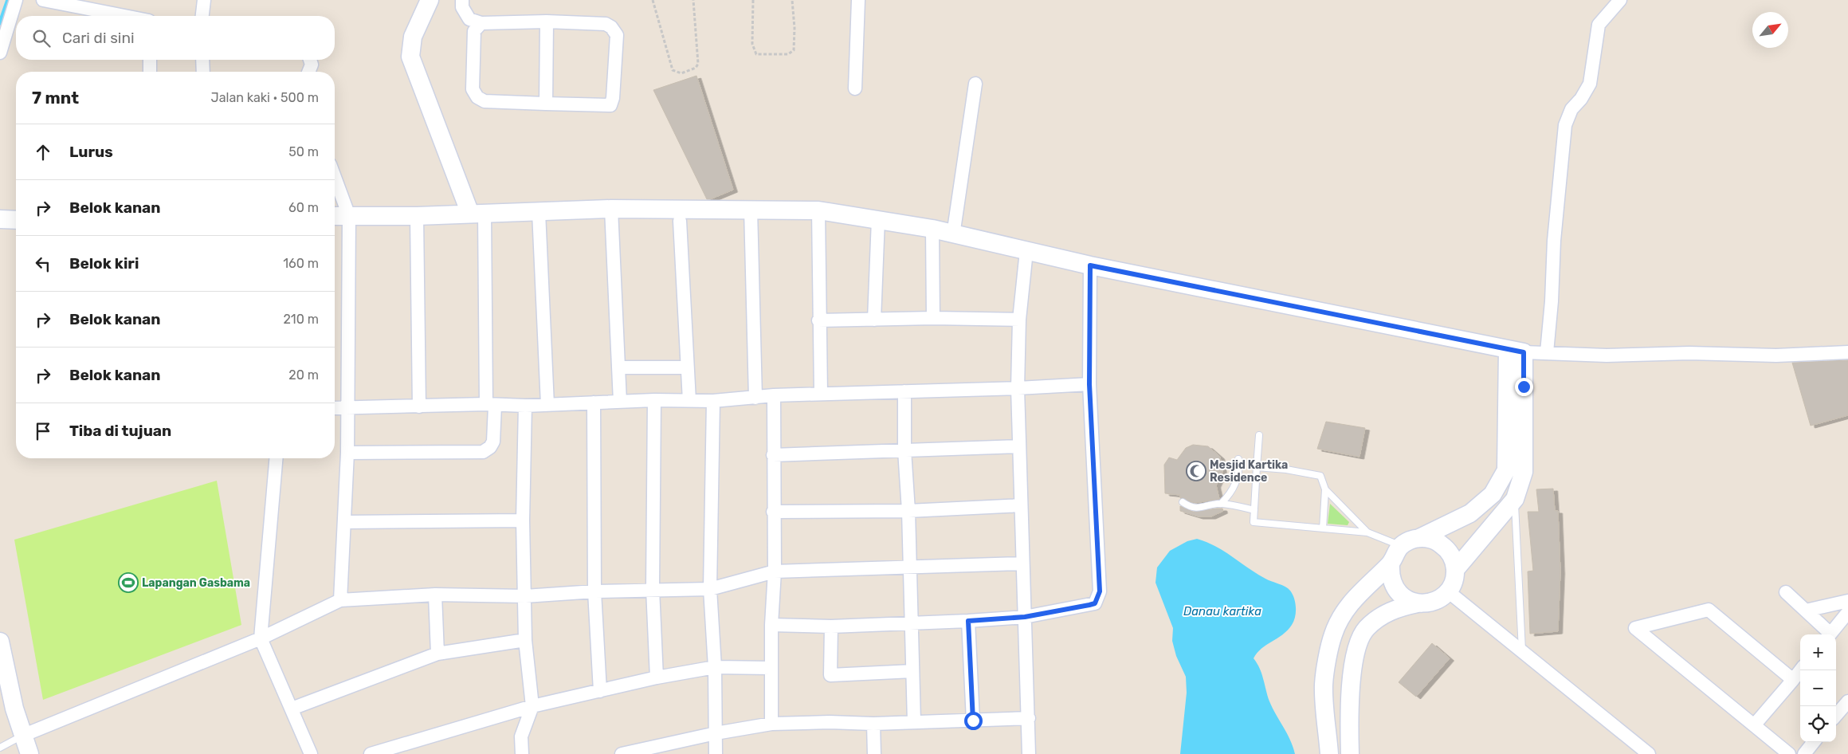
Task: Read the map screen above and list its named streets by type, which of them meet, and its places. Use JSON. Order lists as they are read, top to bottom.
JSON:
{
  "water": ["Danau kartika"],
  "places": {
    "mosque": ["Mesjid Kartika Residence"],
    "sports": ["Lapangan Gasbama"]
  },
  "north": "top right",
  "page": {
    "search": "Cari di sini",
    "heading": ["7 mnt", "Jalan kaki · 500 m"],
    "list": [
      ["Lurus", "50 m"],
      ["Belok kanan", "60 m"],
      ["Belok kiri", "160 m"],
      ["Belok kanan", "210 m"],
      ["Belok kanan", "20 m"],
      "Tiba di tujuan"
    ],
    "map_buttons": ["+", "−"]
  }
}
